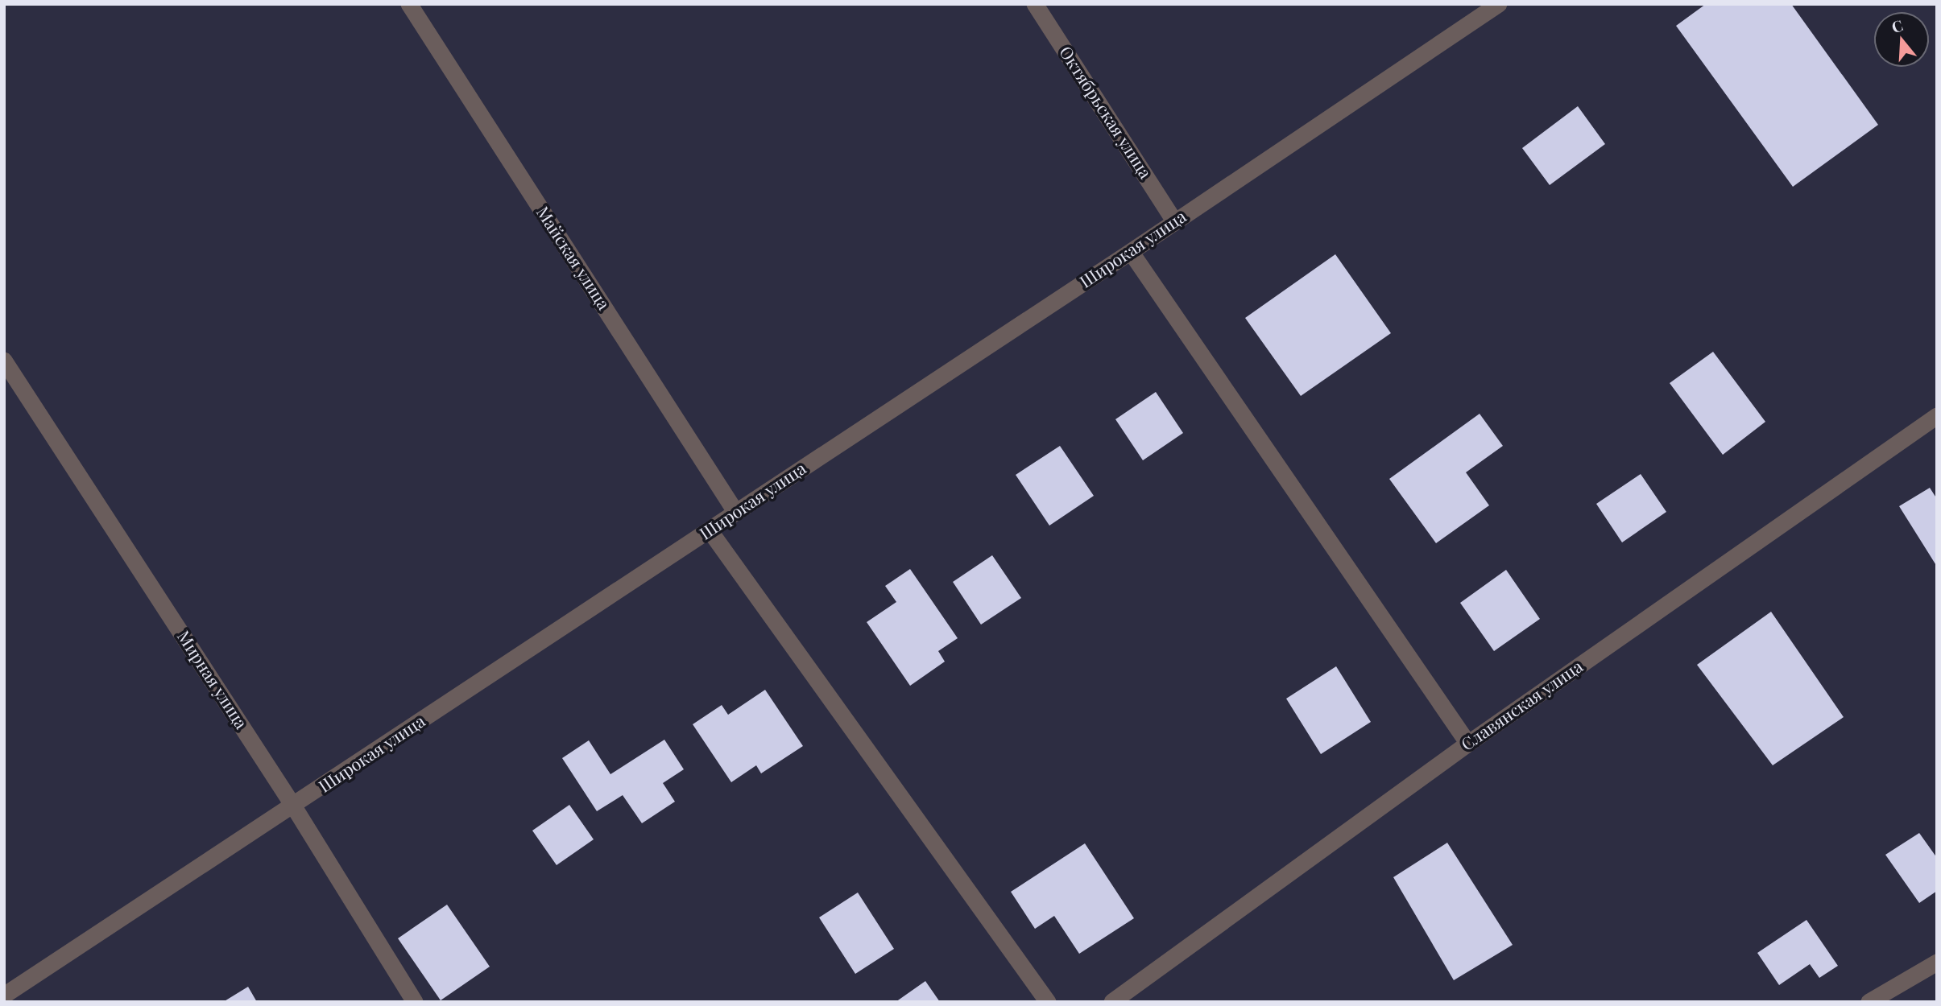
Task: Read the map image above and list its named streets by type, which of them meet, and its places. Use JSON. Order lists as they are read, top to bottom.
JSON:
{
  "streets": {
    "street": [
      "Октябрьская улица",
      "Широкая улица",
      "Майская улица",
      "Мирная улица",
      "Славянская улица"
    ]
  },
  "crossings": [
    ["Октябрьская улица", "Широкая улица"],
    ["Широкая улица", "Майская улица"],
    ["Широкая улица", "Мирная улица"]
  ],
  "north": "top"
}
